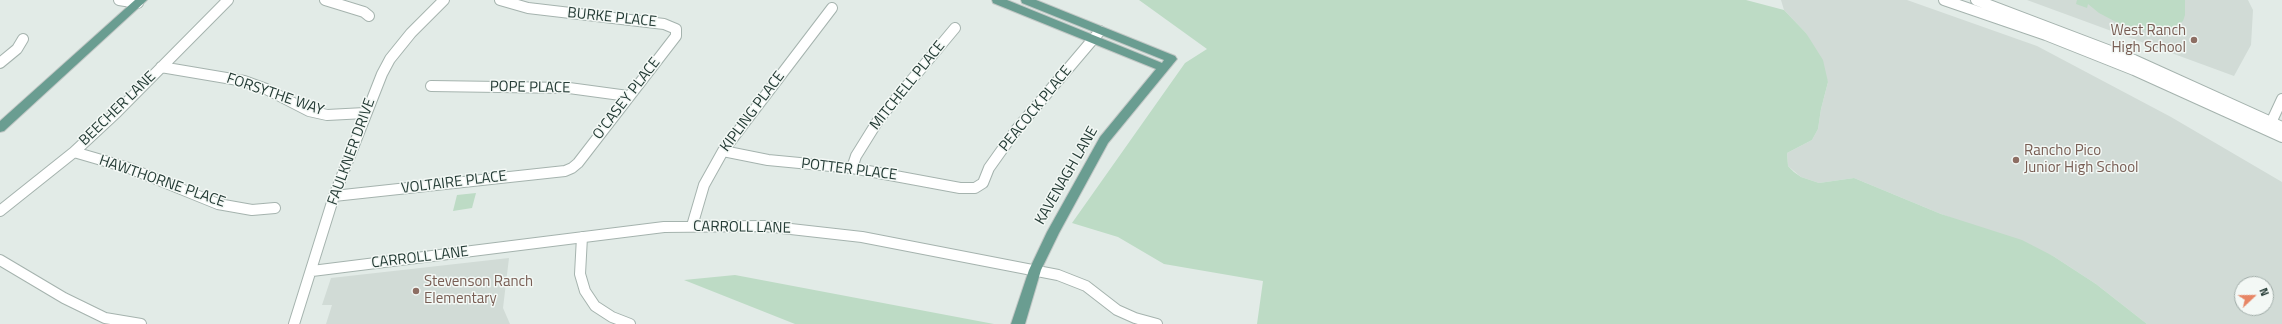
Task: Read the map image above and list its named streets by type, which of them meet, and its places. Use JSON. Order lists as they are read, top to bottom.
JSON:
{
  "streets": {
    "main road": ["KAVENAGH LANE"],
    "street": [
      "BURKE PLACE",
      "MITCHELL PLACE",
      "POPE PLACE",
      "FORSYTHE WAY",
      "O'CASEY PLACE",
      "BEECHER LANE",
      "PEACOCK PLACE",
      "KIPLING PLACE",
      "FAULKNER DRIVE",
      "POTTER PLACE",
      "HAWTHORNE PLACE",
      "VOLTAIRE PLACE",
      "CARROLL LANE"
    ]
  },
  "crossings": [
    ["BURKE PLACE", "O'CASEY PLACE"],
    ["MITCHELL PLACE", "POTTER PLACE"],
    ["POPE PLACE", "O'CASEY PLACE"],
    ["FORSYTHE WAY", "BEECHER LANE"],
    ["FORSYTHE WAY", "FAULKNER DRIVE"],
    ["O'CASEY PLACE", "VOLTAIRE PLACE"],
    ["BEECHER LANE", "HAWTHORNE PLACE"],
    ["PEACOCK PLACE", "POTTER PLACE"],
    ["PEACOCK PLACE", "KAVENAGH LANE"],
    ["KIPLING PLACE", "POTTER PLACE"],
    ["KIPLING PLACE", "CARROLL LANE"],
    ["FAULKNER DRIVE", "VOLTAIRE PLACE"],
    ["FAULKNER DRIVE", "CARROLL LANE"],
    ["KAVENAGH LANE", "CARROLL LANE"]
  ],
  "places": ["West Ranch High School", "Rancho Pico Junior High School", "Stevenson Ranch Elementary"],
  "north": "right"
}
